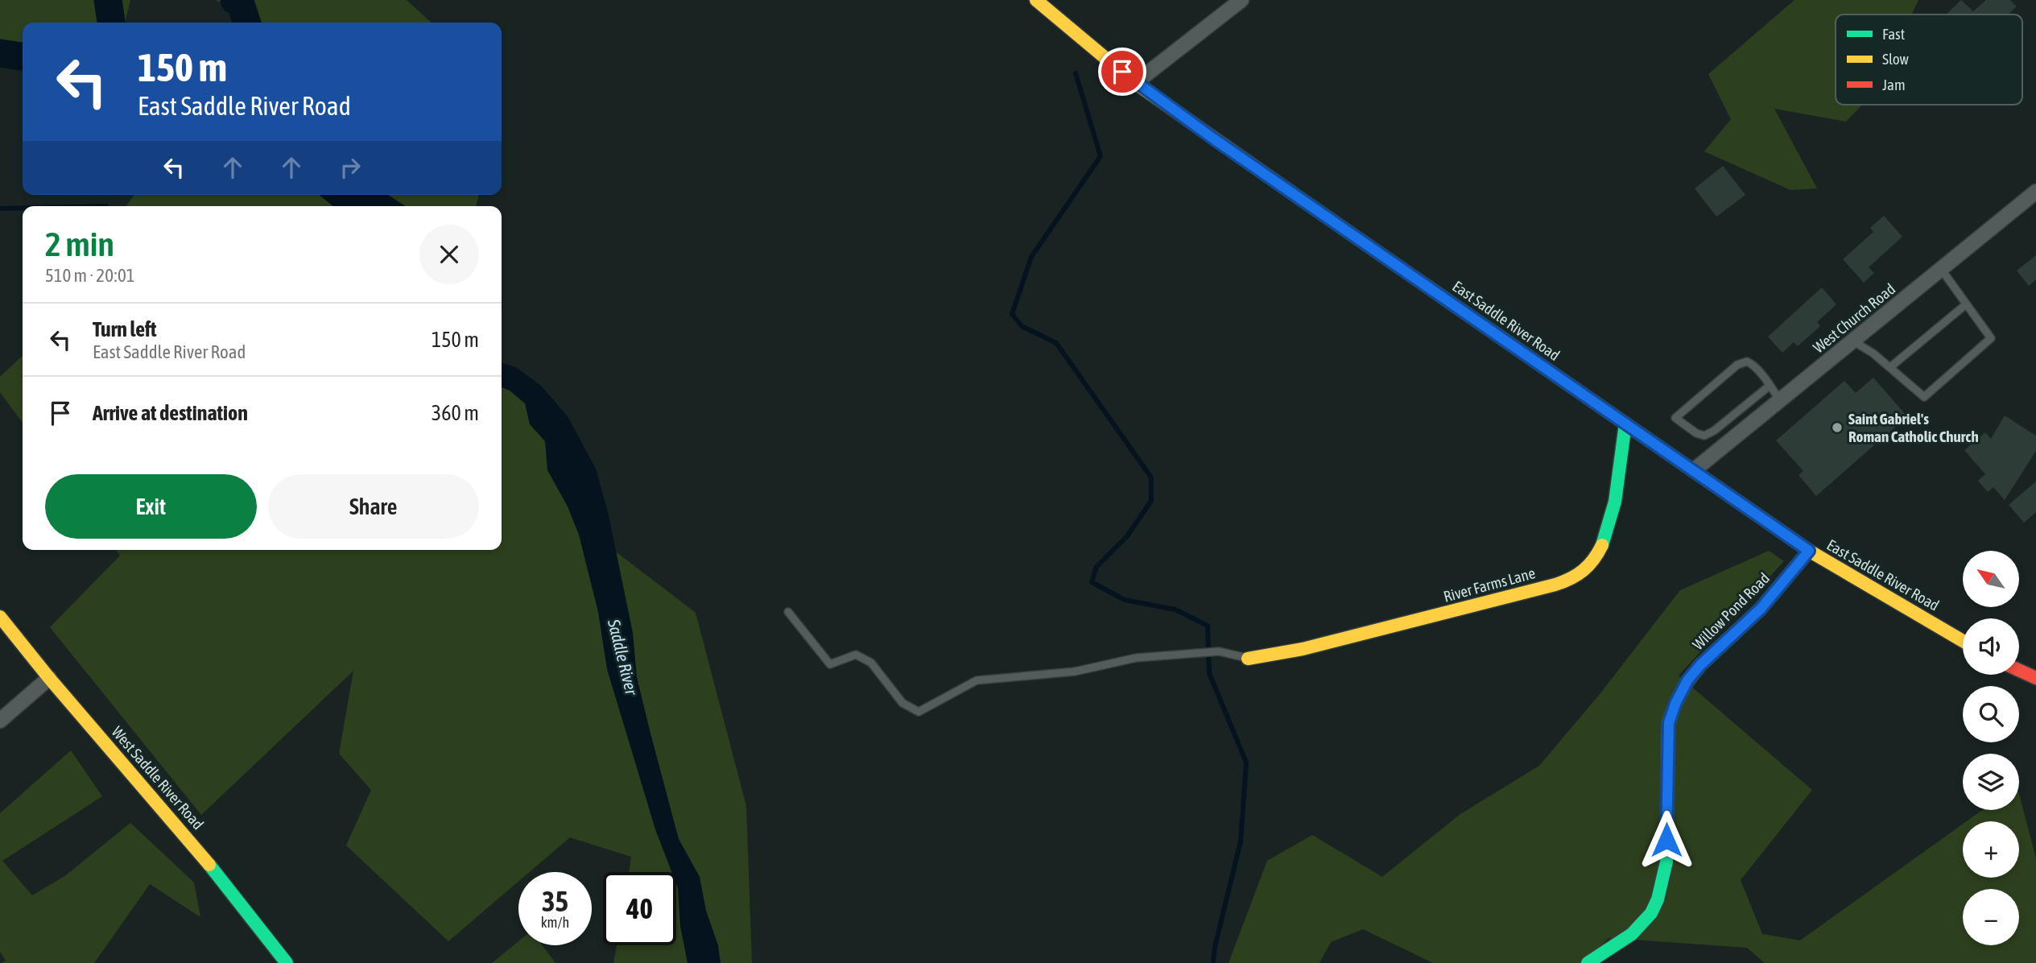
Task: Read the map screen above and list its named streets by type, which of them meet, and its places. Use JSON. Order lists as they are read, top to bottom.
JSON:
{
  "streets": {
    "street": [
      "West Church Road",
      "East Saddle River Road",
      "River Farms Lane",
      "Willow Pond Road",
      "West Saddle River Road"
    ]
  },
  "crossings": [
    ["West Church Road", "East Saddle River Road"],
    ["East Saddle River Road", "River Farms Lane"],
    ["East Saddle River Road", "Willow Pond Road"]
  ],
  "water": ["Saddle River"],
  "places": ["Saint Gabriel's Roman Catholic Church"],
  "legend": ["Fast", "Slow", "Jam"],
  "north": "top left",
  "page": {
    "turn": ["150 m", "East Saddle River Road"],
    "heading": ["2 min", "510 m · 20:01"],
    "list": [
      {
        "name": "Turn left",
        "note": "East Saddle River Road",
        "value": "150 m"
      },
      {
        "name": "Arrive at destination",
        "value": "360 m"
      }
    ],
    "buttons": ["Exit", "Share"],
    "map_buttons": ["+", "−"],
    "speed": "35 km/h",
    "limit": "40"
  }
}
